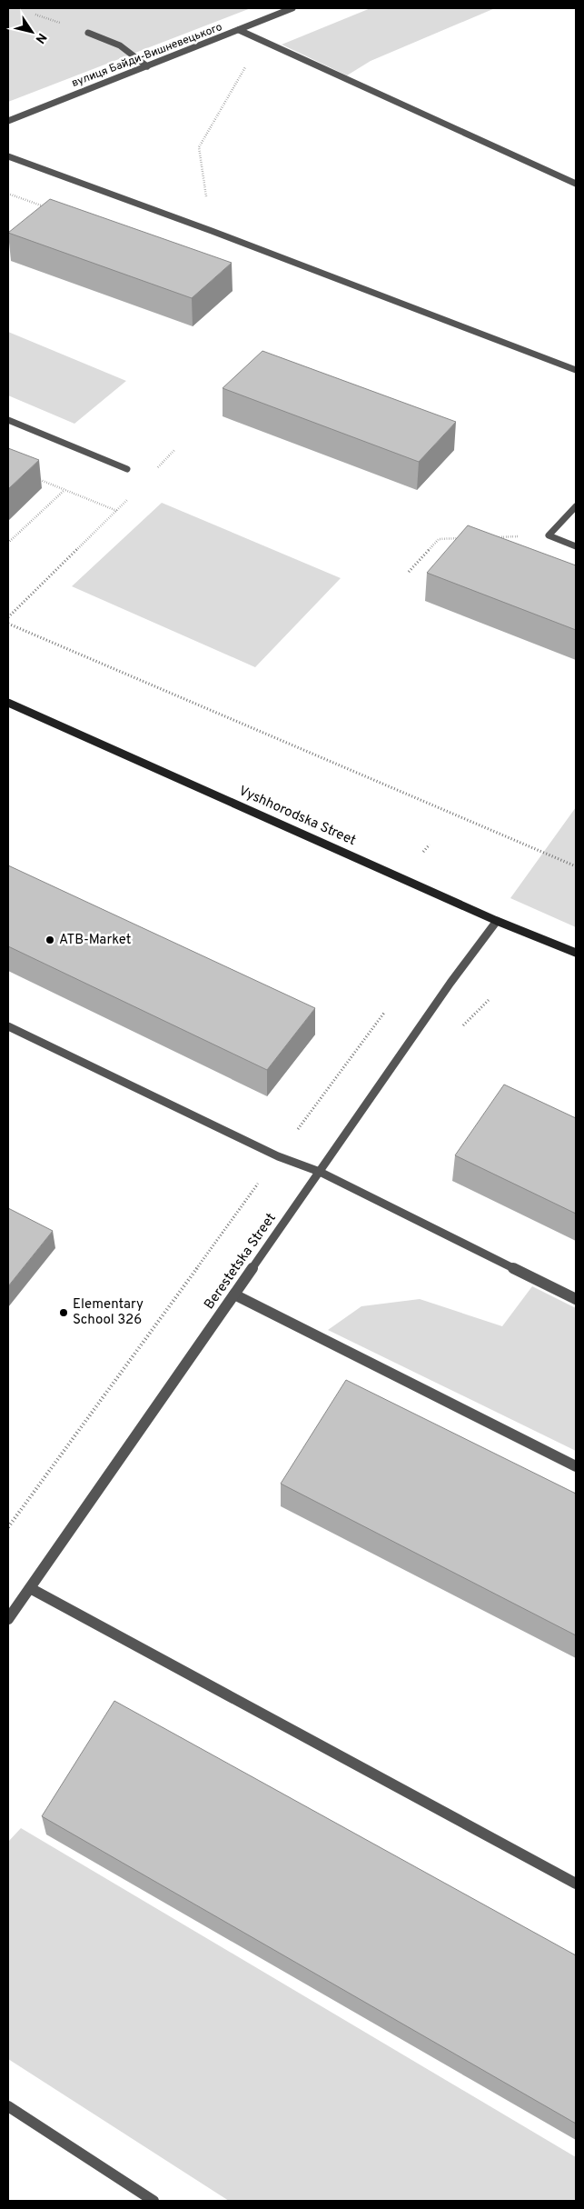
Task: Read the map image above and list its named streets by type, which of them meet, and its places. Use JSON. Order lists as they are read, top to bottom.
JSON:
{
  "streets": {
    "main road": ["Vyshhorodska Street"],
    "street": ["вулиця Байди-Вишневецького", "Berestetska Street"]
  },
  "crossings": [
    ["Vyshhorodska Street", "Berestetska Street"]
  ],
  "places": ["ATB-Market", "Elementary School 326"],
  "north": "bottom right"
}
